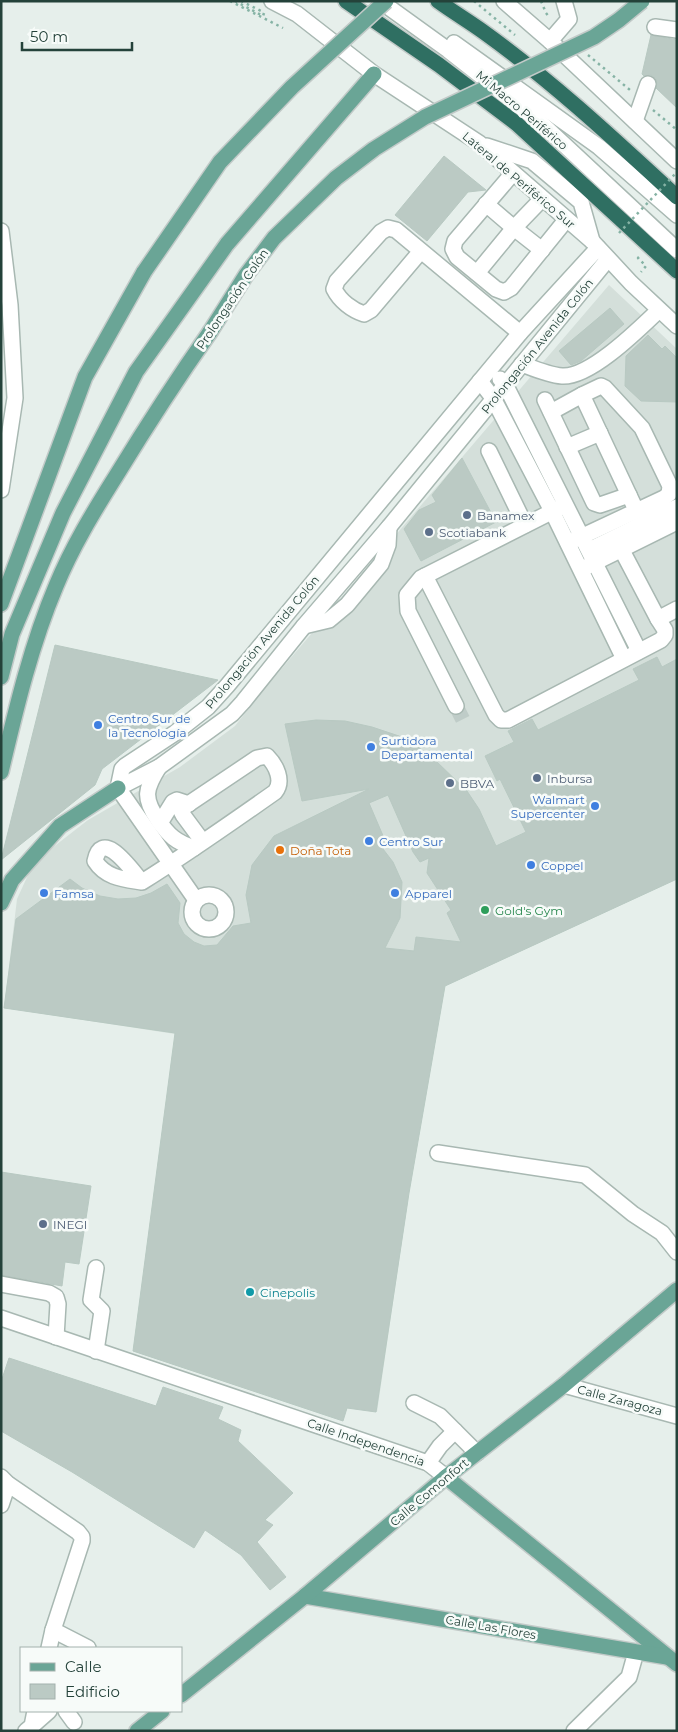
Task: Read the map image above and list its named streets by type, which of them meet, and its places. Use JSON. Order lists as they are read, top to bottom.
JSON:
{
  "streets": {
    "main road": [
      "Prolongación Colón",
      "Calle Independencia",
      "Calle Comonfort",
      "Calle Las Flores"
    ],
    "street": [
      "Mi Macro Periférico",
      "Lateral de Periférico Sur",
      "Prolongación Avenida Colón",
      "Calle Zaragoza"
    ]
  },
  "crossings": [
    ["Lateral de Periférico Sur", "Prolongación Avenida Colón"],
    ["Calle Zaragoza", "Calle Comonfort"],
    ["Calle Independencia", "Calle Comonfort"],
    ["Calle Independencia", "Calle Las Flores"],
    ["Calle Comonfort", "Calle Las Flores"]
  ],
  "places": [
    "Banamex",
    "Scotiabank",
    "Centro Sur de la Tecnología",
    "Surtidora Departamental",
    "Inbursa",
    "BBVA",
    "Walmart Supercenter",
    "Centro Sur",
    "Doña Tota",
    "Coppel",
    "Famsa",
    "Apparel",
    "Gold's Gym",
    "INEGI",
    "Cinepolis"
  ],
  "legend": ["Calle", "Edificio"],
  "scale_bar": "50 m"
}
